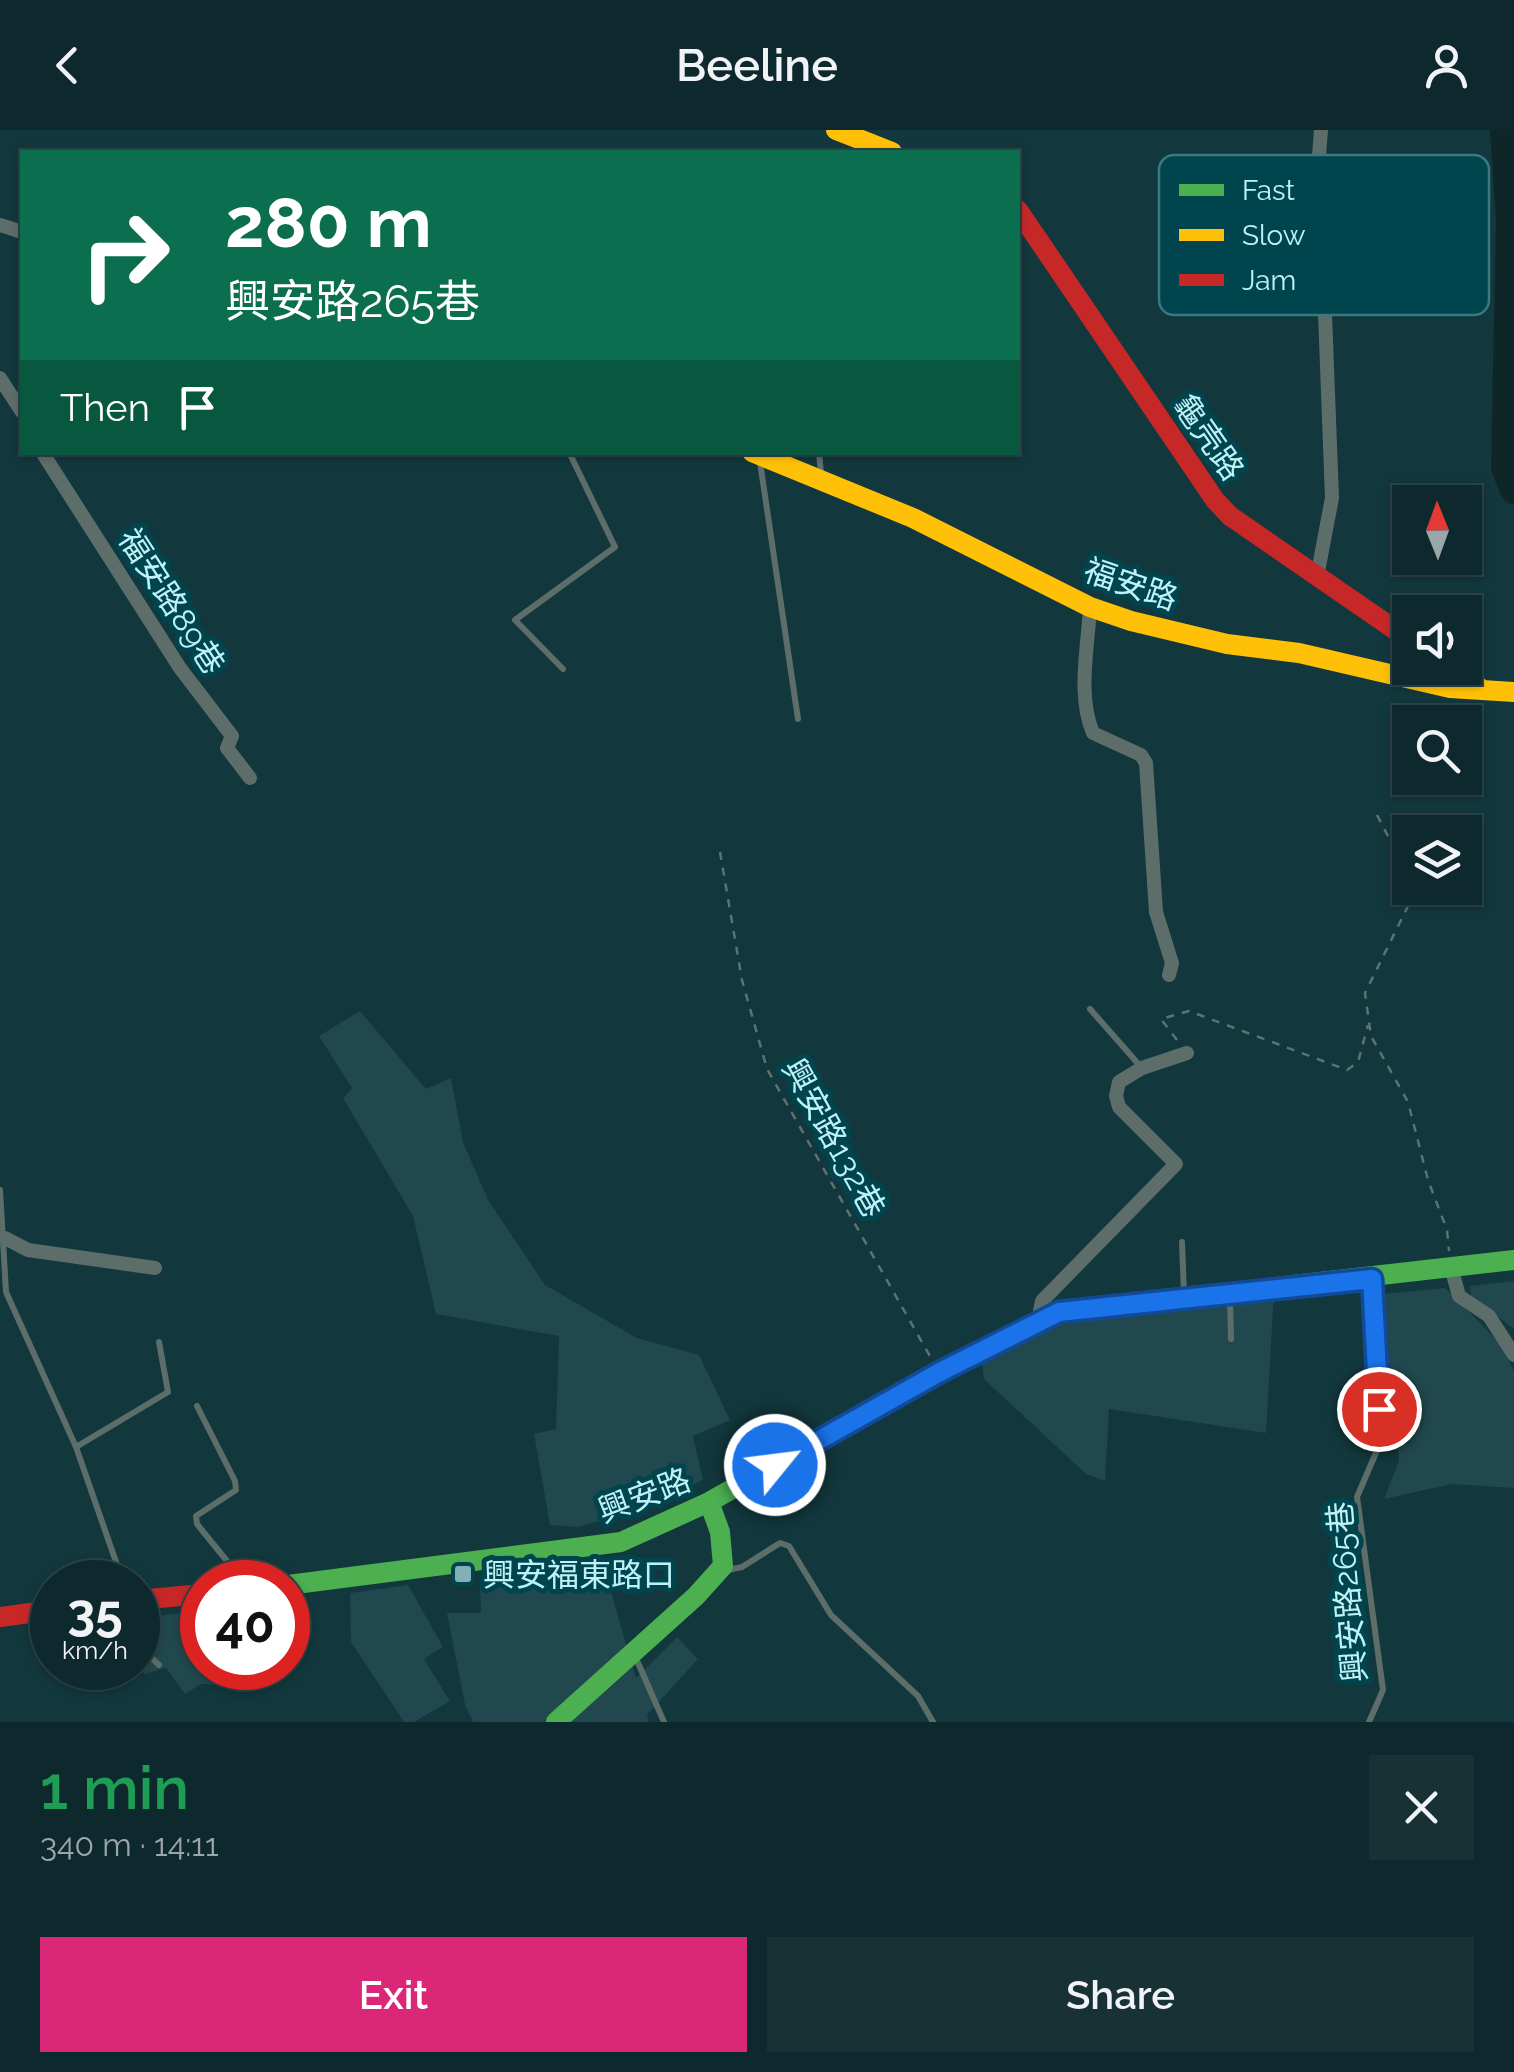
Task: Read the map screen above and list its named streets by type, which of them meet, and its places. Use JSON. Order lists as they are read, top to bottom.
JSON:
{
  "streets": {
    "street": [
      "龜壳路",
      "福安路",
      "福安路89巷",
      "興安路"
    ],
    "lane": ["興安路265巷"],
    "path": ["興安路132巷"]
  },
  "crossings": [
    ["興安路132巷", "興安路"],
    ["興安路", "興安路265巷"]
  ],
  "places": {
    "transit": ["興安福東路口"]
  },
  "legend": ["Fast", "Slow", "Jam"],
  "north": "top",
  "page": {
    "header": "Beeline",
    "turn": ["280 m", "興安路265巷"],
    "then": "Then",
    "speed": "35 km/h",
    "limit": "40",
    "heading": ["1 min", "340 m · 14:11"],
    "buttons": ["Exit", "Share"]
  }
}
